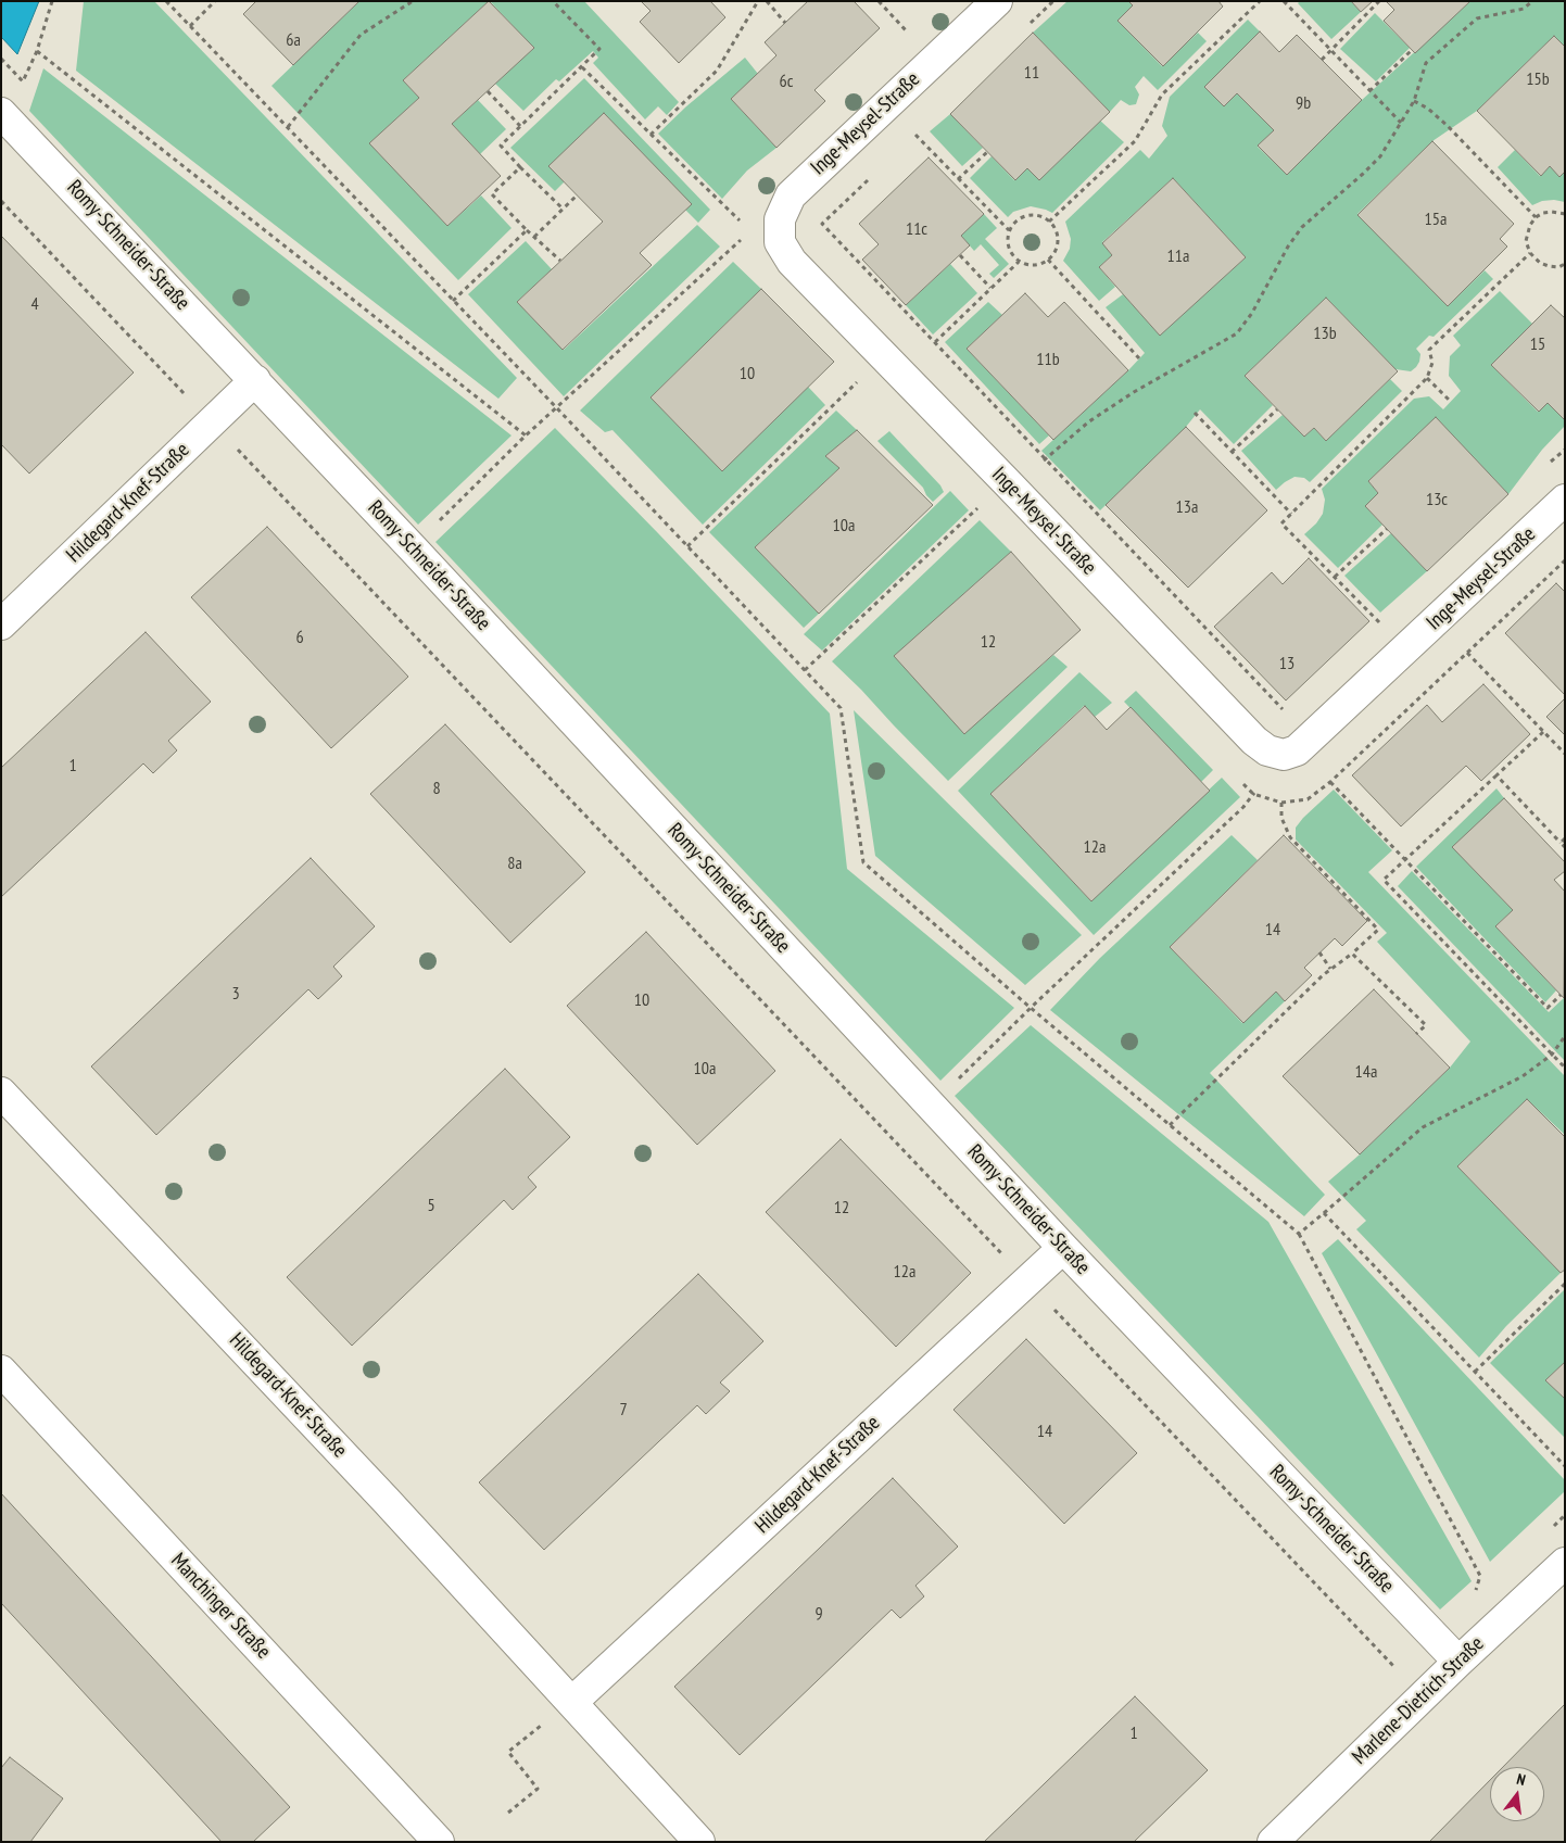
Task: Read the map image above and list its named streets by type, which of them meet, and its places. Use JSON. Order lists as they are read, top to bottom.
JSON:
{
  "streets": {
    "street": [
      "Inge-Meysel-Straße",
      "Romy-Schneider-Straße",
      "Hildegard-Knef-Straße",
      "Manchinger Straße",
      "Marlene-Dietrich-Straße"
    ]
  },
  "crossings": [
    ["Romy-Schneider-Straße", "Hildegard-Knef-Straße"],
    ["Romy-Schneider-Straße", "Marlene-Dietrich-Straße"]
  ],
  "house_numbers": [
    "6a",
    "11",
    "15b",
    "6c",
    "9b",
    "15a",
    "11c",
    "11a",
    "4",
    "13b",
    "15",
    "11b",
    "10",
    "13c",
    "13a",
    "10a",
    "6",
    "12",
    "13",
    "1",
    "8",
    "12a",
    "8a",
    "14",
    "3",
    "10",
    "10a",
    "14a",
    "5",
    "12",
    "12a",
    "7",
    "14",
    "9",
    "1"
  ],
  "north": "top"
}
